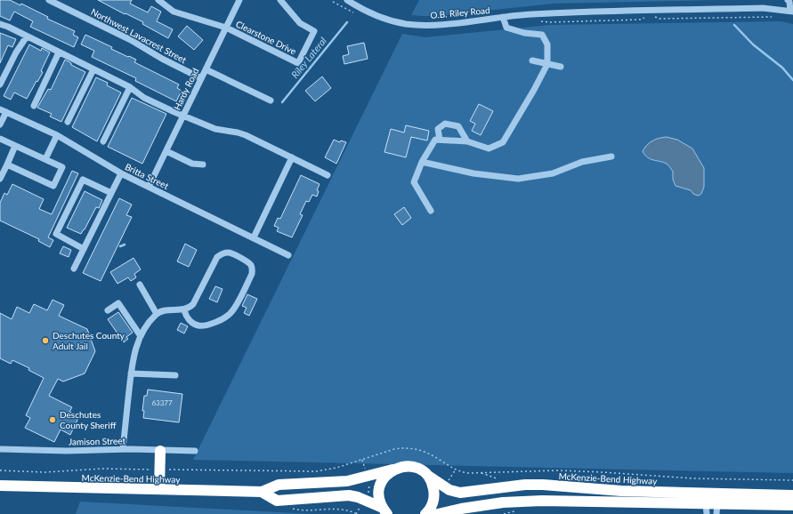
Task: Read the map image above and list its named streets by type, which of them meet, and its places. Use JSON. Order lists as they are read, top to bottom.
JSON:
{
  "streets": {
    "highway": ["McKenzie-Bend Highway"],
    "street": [
      "O.B. Riley Road",
      "Northwest Lavacrest Street",
      "Clearstone Drive",
      "Hardy Road",
      "Britta Street",
      "Jamison Street"
    ]
  },
  "crossings": [
    ["Northwest Lavacrest Street", "Hardy Road"],
    ["Clearstone Drive", "Hardy Road"],
    ["Hardy Road", "Britta Street"]
  ],
  "water": ["Riley Lateral"],
  "places": ["Deschutes County Adult Jail", "Deschutes County Sheriff"],
  "house_numbers": ["63377"]
}
